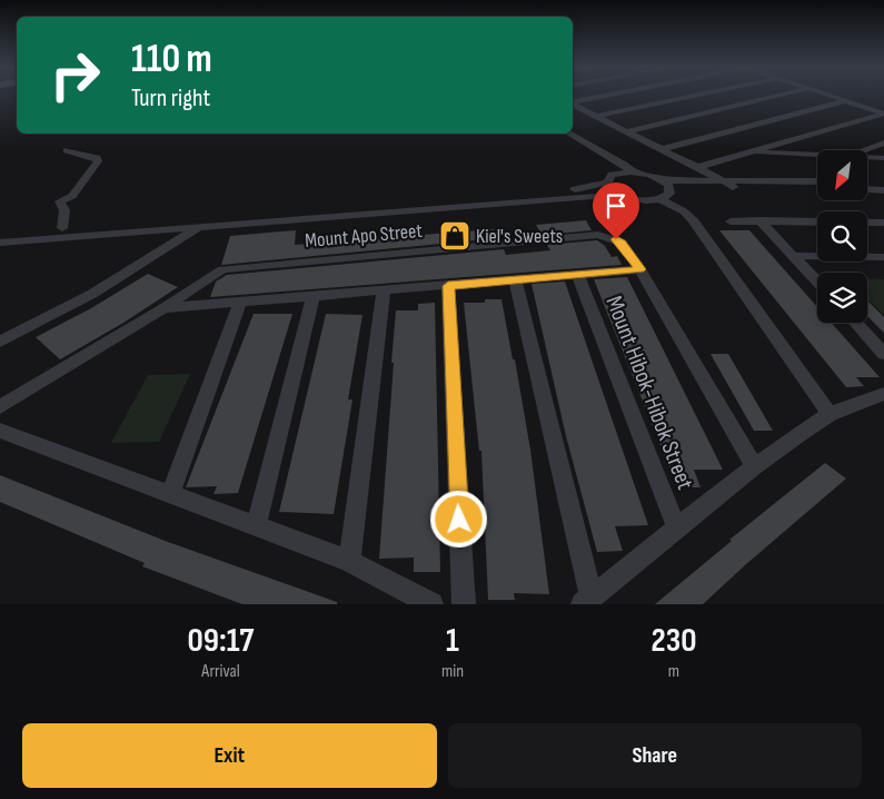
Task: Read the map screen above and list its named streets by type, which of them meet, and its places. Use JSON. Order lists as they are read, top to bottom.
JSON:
{
  "streets": {
    "street": ["Mount Apo Street", "Mount Hibok-Hibok Street"]
  },
  "places": {
    "shop": ["Kiel's Sweets"]
  },
  "north": "bottom left",
  "page": {
    "turn": ["110 m", "Turn right"],
    "eta": [
      "09:17",
      "Arrival",
      "1",
      "min",
      "230",
      "m"
    ],
    "buttons": ["Exit", "Share"]
  }
}
